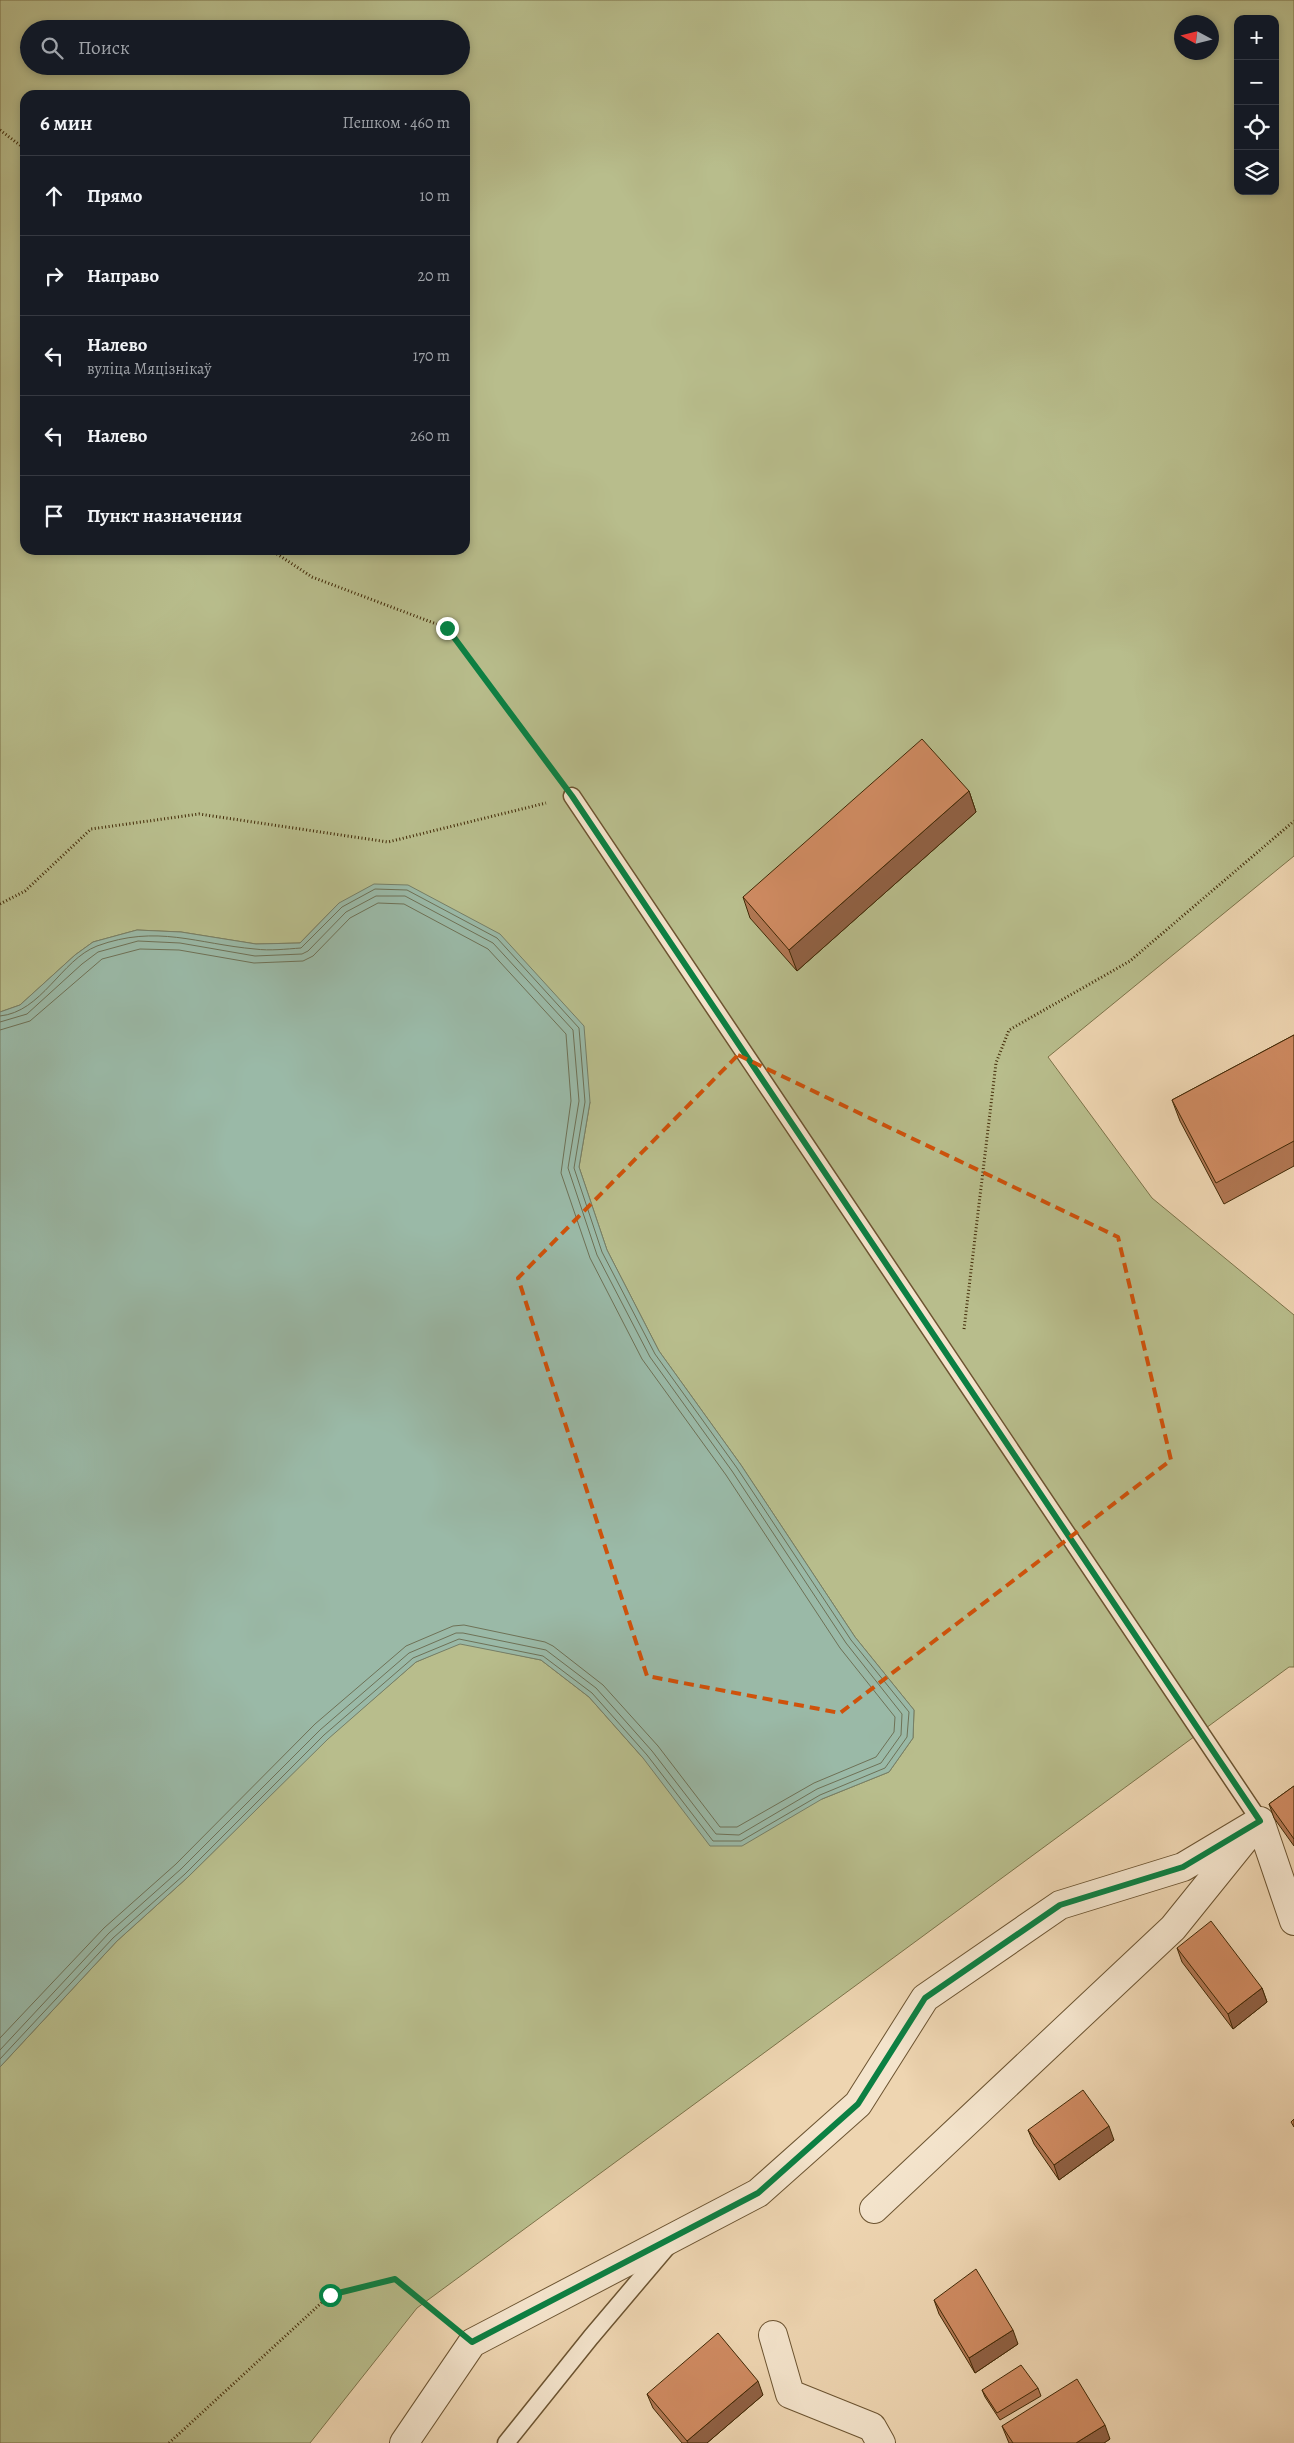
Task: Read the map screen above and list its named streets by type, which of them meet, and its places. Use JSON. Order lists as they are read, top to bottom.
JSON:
{
  "north": "left",
  "page": {
    "map_buttons": ["+", "−"],
    "search": "Поиск",
    "heading": ["6 мин", "Пешком · 460 m"],
    "list": [
      ["Прямо", "10 m"],
      ["Направо", "20 m"],
      ["Налево", "вуліца Мяцізнікаў", "170 m"],
      ["Налево", "260 m"],
      "Пункт назначения"
    ]
  }
}
